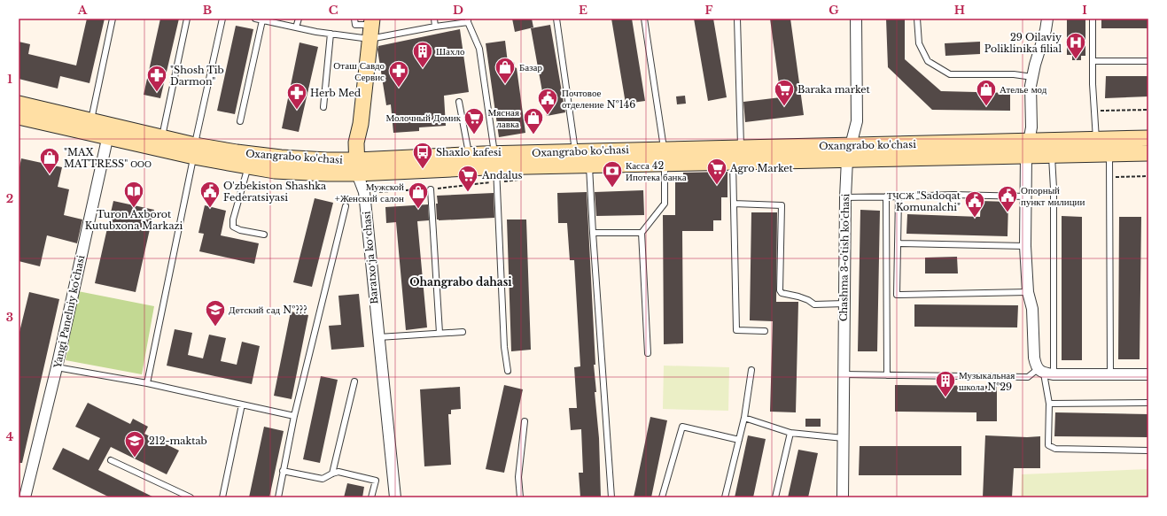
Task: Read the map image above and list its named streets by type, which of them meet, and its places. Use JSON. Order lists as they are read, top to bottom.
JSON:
{
  "streets": {
    "main road": ["Oxangrabo ko'chasi", "Baratxoʻja koʻchasi"],
    "street": ["Chashma 3-o'tish ko'chasi", "Yangi Panelniy ko'chasi"]
  },
  "crossings": [
    ["Oxangrabo ko'chasi", "Baratxoʻja koʻchasi"],
    ["Oxangrabo ko'chasi", "Chashma 3-o'tish ko'chasi"],
    ["Oxangrabo ko'chasi", "Yangi Panelniy ko'chasi"]
  ],
  "districts": ["Ohangrabo dahasi"],
  "places": {
    "hospital": ["29 Oilaviy Poliklinika filial"],
    "building": ["Шахло", "Музыкальная школа №29"],
    "shop": [
      "Базар",
      "Ателье мод",
      "Мясная лавка",
      "\"MAX MATTRESS\" ООО",
      "Мужской +Женский салон"
    ],
    "pharmacy": ["Оташ Савдо Сервис", "\"Shosh Tib Darmon\"", "Herb Med"],
    "supermarket": [
      "Baraka market",
      "Молочный Домик",
      "Agro Market",
      "Andalus"
    ],
    "public building": [
      "Почтовое отделение №146",
      "O'zbekiston Shashka Federatsiyasi",
      "Опорный пункт милиции",
      "ТЧСЖ \"Sadoqat Komunalchi\""
    ],
    "bus stop": ["Shaxlo kafesi"],
    "bank": ["Касса 42 Ипотека банка"],
    "library": ["Turon Axborot Kutubxona Markazi"],
    "school or university": ["Детский сад №???", "212-maktab"]
  },
  "grid": {
    "columns": [
      "A",
      "B",
      "C",
      "D",
      "E",
      "F",
      "G",
      "H",
      "I"
    ],
    "rows": [
      "1",
      "2",
      "3",
      "4"
    ]
  }
}
